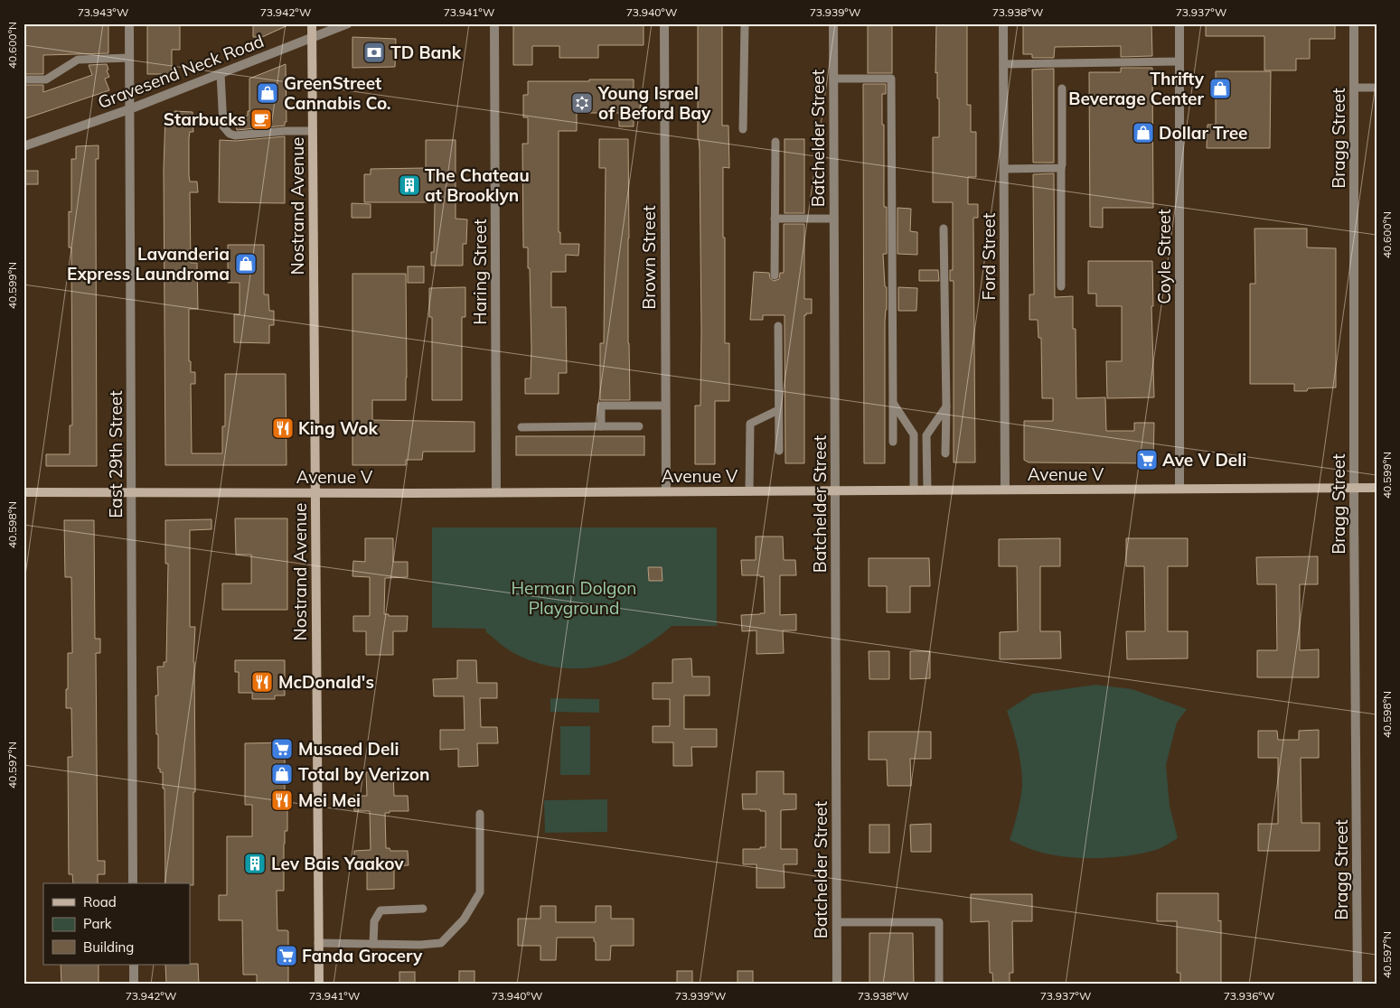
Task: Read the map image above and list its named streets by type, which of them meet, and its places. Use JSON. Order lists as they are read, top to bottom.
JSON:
{
  "streets": {
    "main road": ["Nostrand Avenue", "Avenue V"],
    "street": [
      "Gravesend Neck Road",
      "Batchelder Street",
      "Bragg Street",
      "Ford Street",
      "Coyle Street",
      "Brown Street",
      "Haring Street",
      "East 29th Street"
    ]
  },
  "crossings": [
    ["Gravesend Neck Road", "Nostrand Avenue"],
    ["Gravesend Neck Road", "East 29th Street"],
    ["Batchelder Street", "Avenue V"],
    ["Bragg Street", "Avenue V"],
    ["Nostrand Avenue", "Avenue V"],
    ["Ford Street", "Avenue V"],
    ["Coyle Street", "Avenue V"],
    ["Brown Street", "Avenue V"],
    ["Haring Street", "Avenue V"],
    ["East 29th Street", "Avenue V"]
  ],
  "parks": ["Herman Dolgon Playground"],
  "places": {
    "bank": ["TD Bank"],
    "shop": [
      "Thrifty Beverage Center",
      "GreenStreet Cannabis Co.",
      "Dollar Tree",
      "Lavanderia Express Laundroma",
      "Total by Verizon"
    ],
    "synagogue": ["Young Israel of Beford Bay"],
    "cafe": ["Starbucks"],
    "building": ["The Chateau at Brooklyn", "Lev Bais Yaakov"],
    "restaurant": ["King Wok", "McDonald's", "Mei Mei"],
    "supermarket": ["Ave V Deli", "Musaed Deli", "Fanda Grocery"]
  },
  "legend": ["Road", "Park", "Building"],
  "coordinates": [
    "73.943°W",
    "73.942°W",
    "73.941°W",
    "73.940°W",
    "73.939°W",
    "73.938°W",
    "73.937°W",
    "40.600°N",
    "40.599°N",
    "40.598°N",
    "40.597°N",
    "73.936°W"
  ]
}
